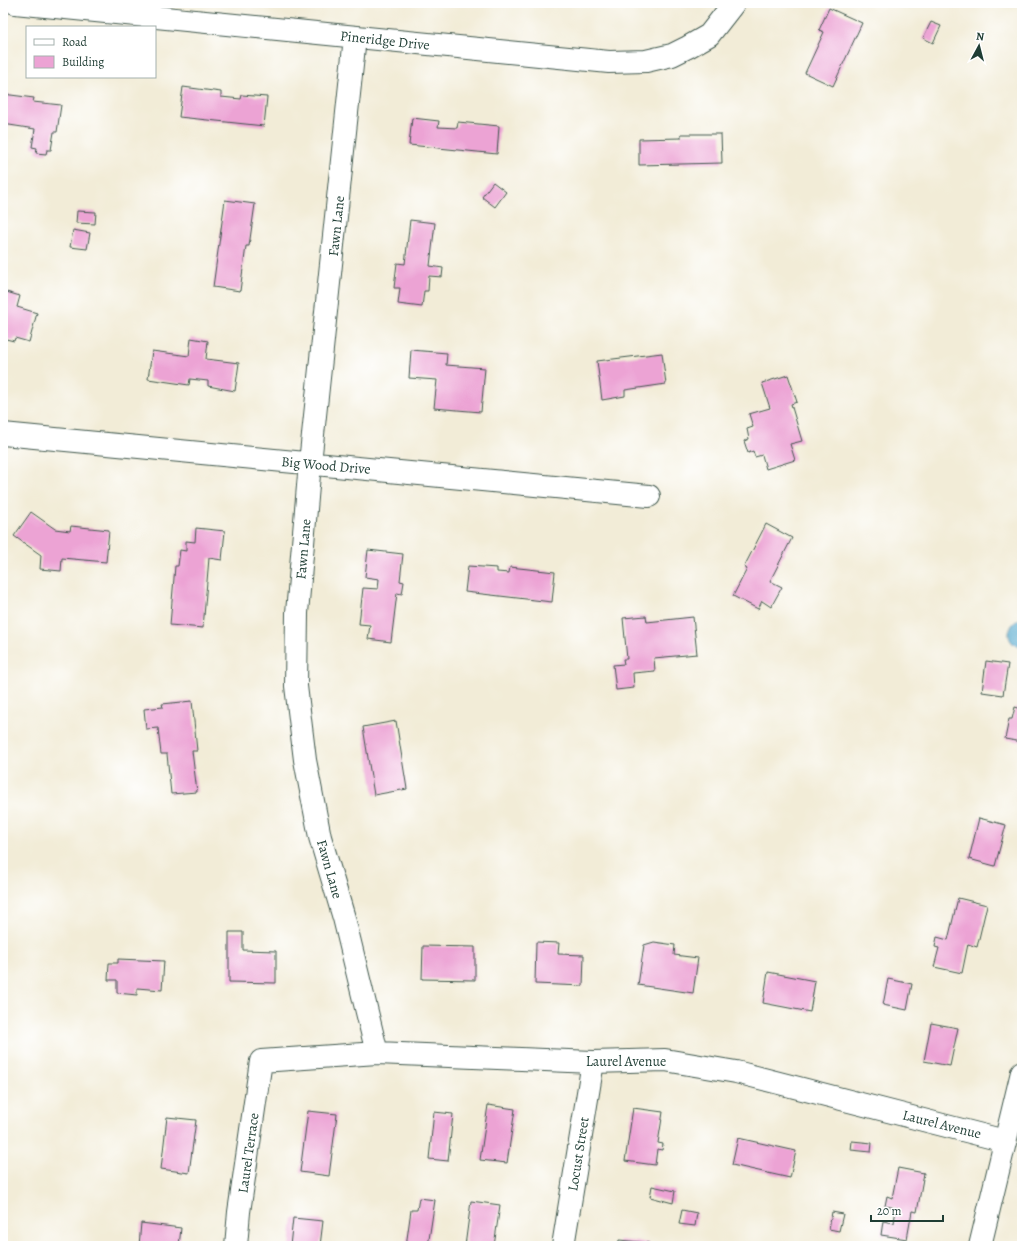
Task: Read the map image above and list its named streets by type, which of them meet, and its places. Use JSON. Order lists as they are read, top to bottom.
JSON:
{
  "streets": {
    "street": [
      "Pineridge Drive",
      "Fawn Lane",
      "Big Wood Drive",
      "Laurel Avenue",
      "Laurel Terrace",
      "Locust Street"
    ]
  },
  "crossings": [
    ["Pineridge Drive", "Fawn Lane"],
    ["Fawn Lane", "Big Wood Drive"],
    ["Fawn Lane", "Laurel Avenue"],
    ["Laurel Avenue", "Laurel Terrace"],
    ["Laurel Avenue", "Locust Street"]
  ],
  "legend": ["Road", "Building"],
  "scale_bar": "20 m",
  "north": "top"
}
